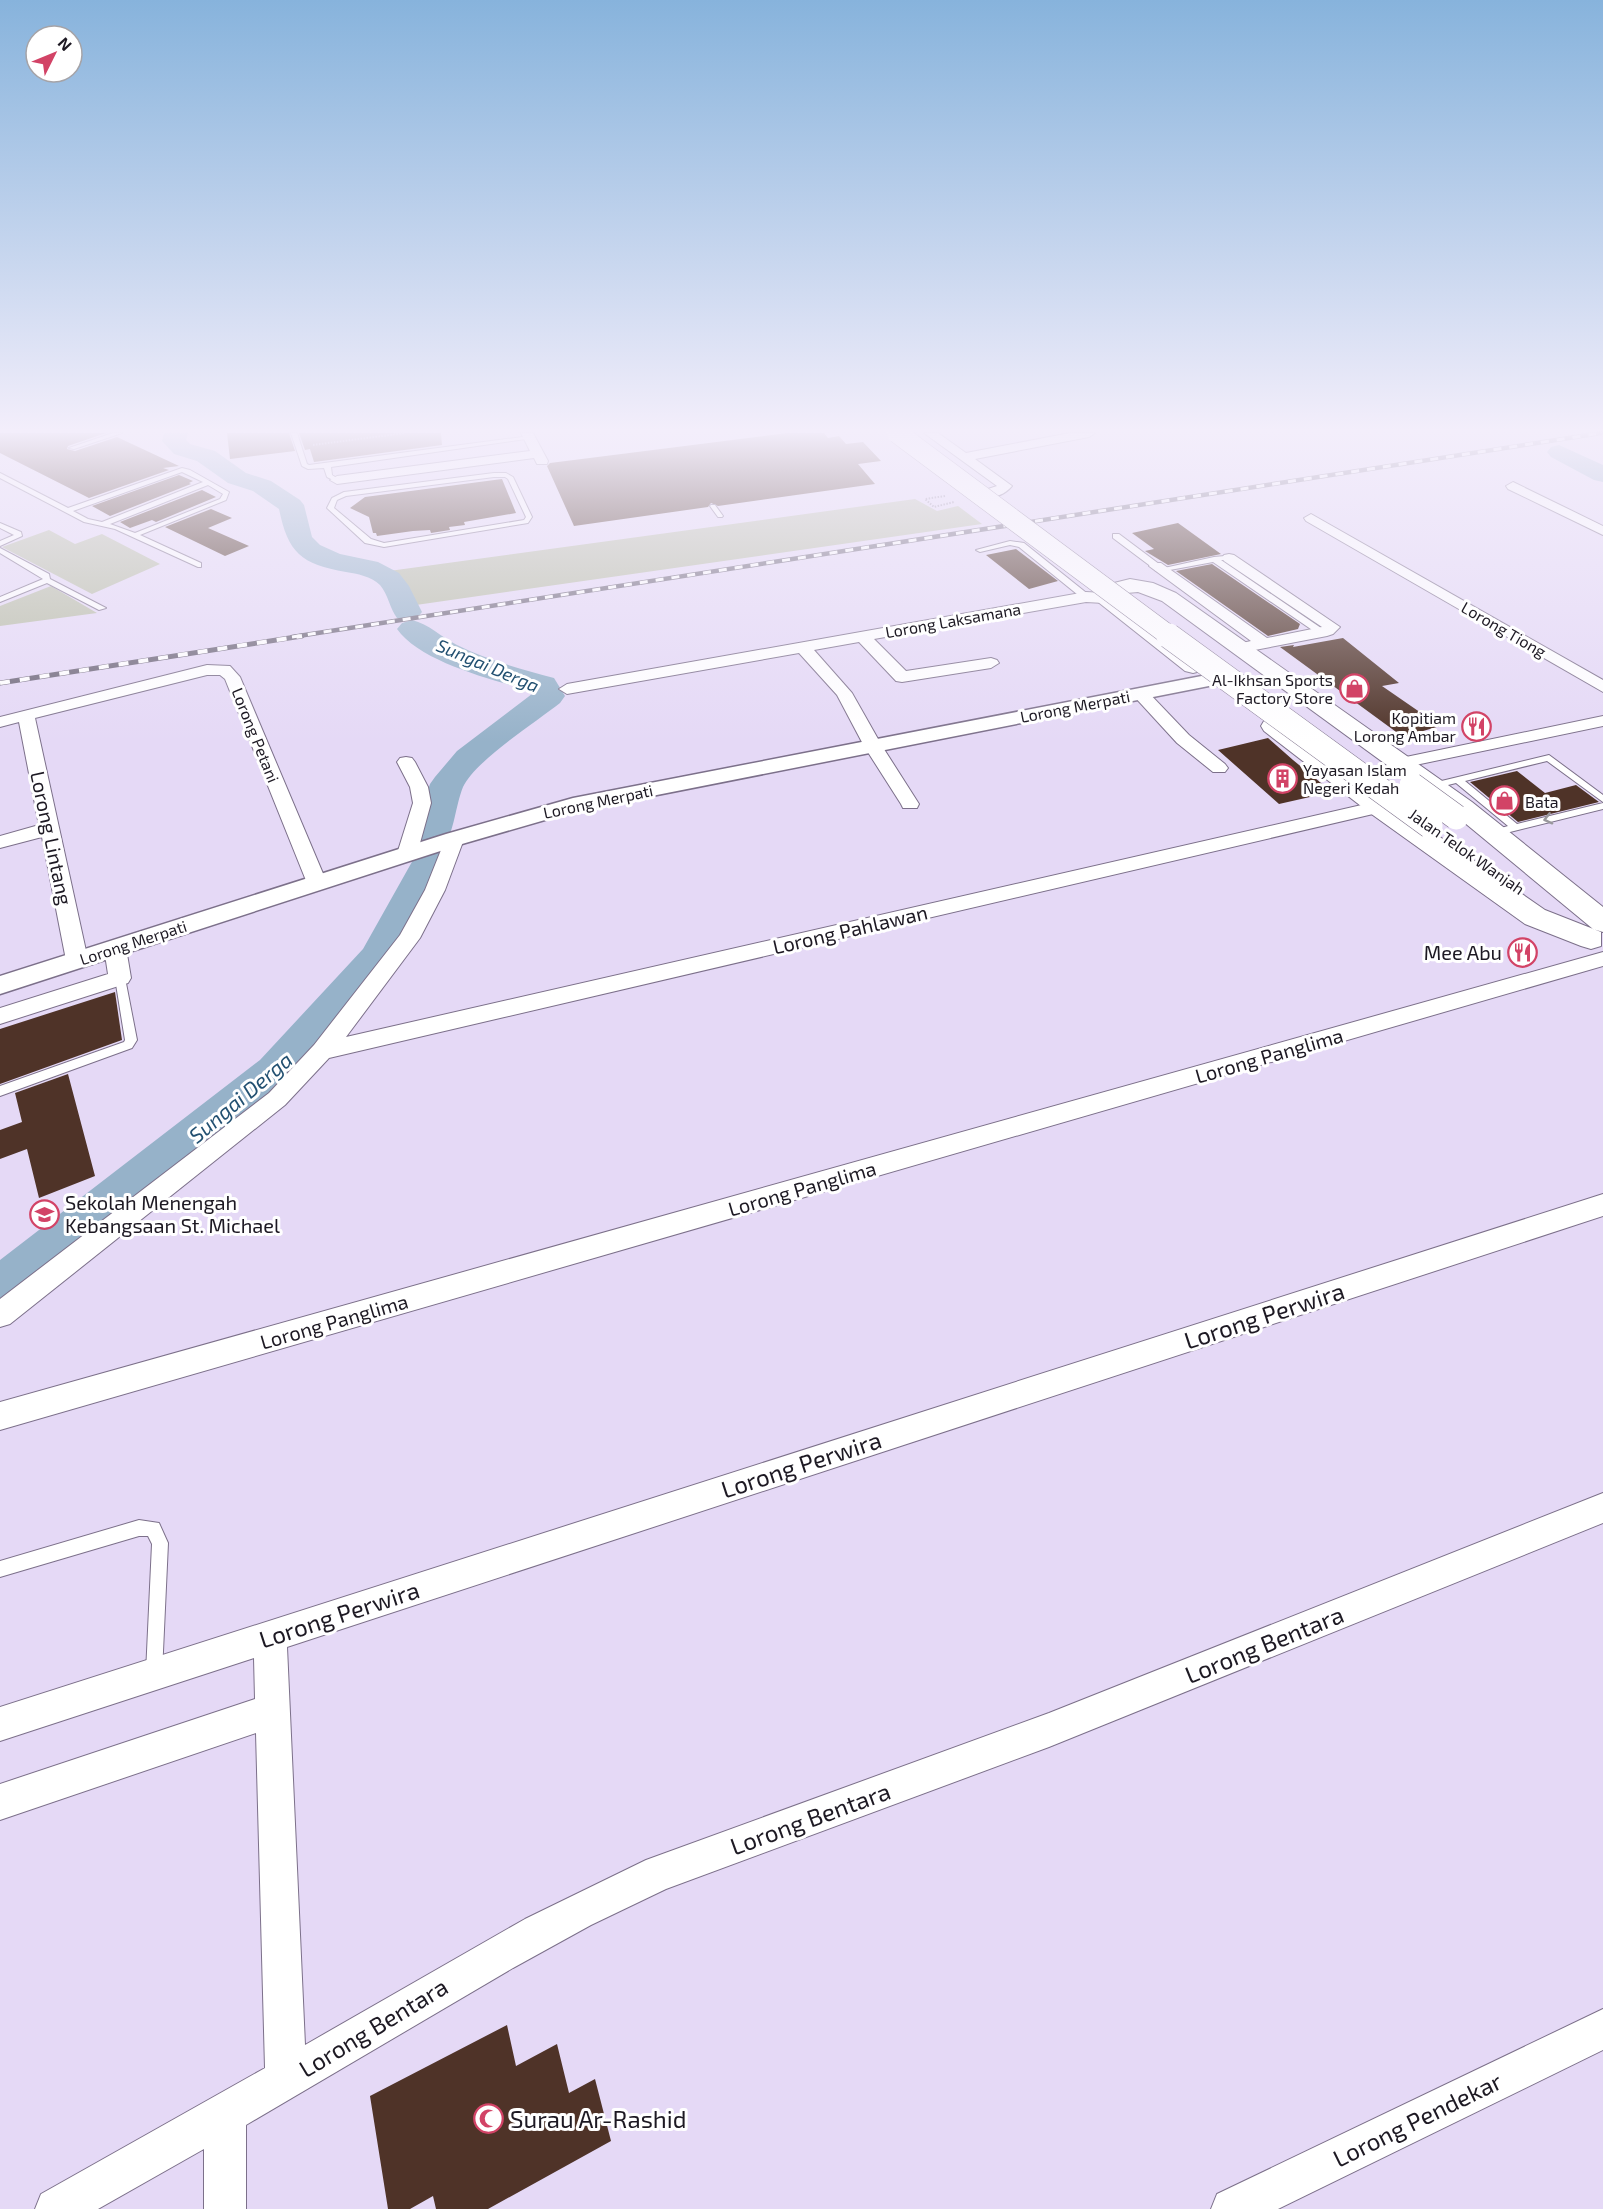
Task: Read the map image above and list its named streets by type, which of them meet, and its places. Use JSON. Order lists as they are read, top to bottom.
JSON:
{
  "streets": {
    "main road": ["Jalan Telok Wanjah"],
    "street": [
      "Lorong Laksamana",
      "Lorong Tiong",
      "Lorong Merpati",
      "Lorong Petani",
      "Lorong Lintang",
      "Lorong Pahlawan",
      "Lorong Panglima",
      "Lorong Perwira",
      "Lorong Bentara",
      "Lorong Pendekar"
    ]
  },
  "crossings": [
    ["Lorong Merpati", "Lorong Petani"],
    ["Lorong Merpati", "Lorong Lintang"],
    ["Lorong Petani", "Lorong Lintang"],
    ["Jalan Telok Wanjah", "Lorong Panglima"]
  ],
  "water": ["Sungai Derga"],
  "places": {
    "shop": ["Al-Ikhsan Sports Factory Store", "Bata"],
    "restaurant": ["Kopitiam Lorong Ambar", "Mee Abu"],
    "building": ["Yayasan Islam Negeri Kedah"],
    "school or university": ["Sekolah Menengah Kebangsaan St. Michael"],
    "mosque": ["Surau Ar-Rashid"]
  },
  "north": "top right"
}
